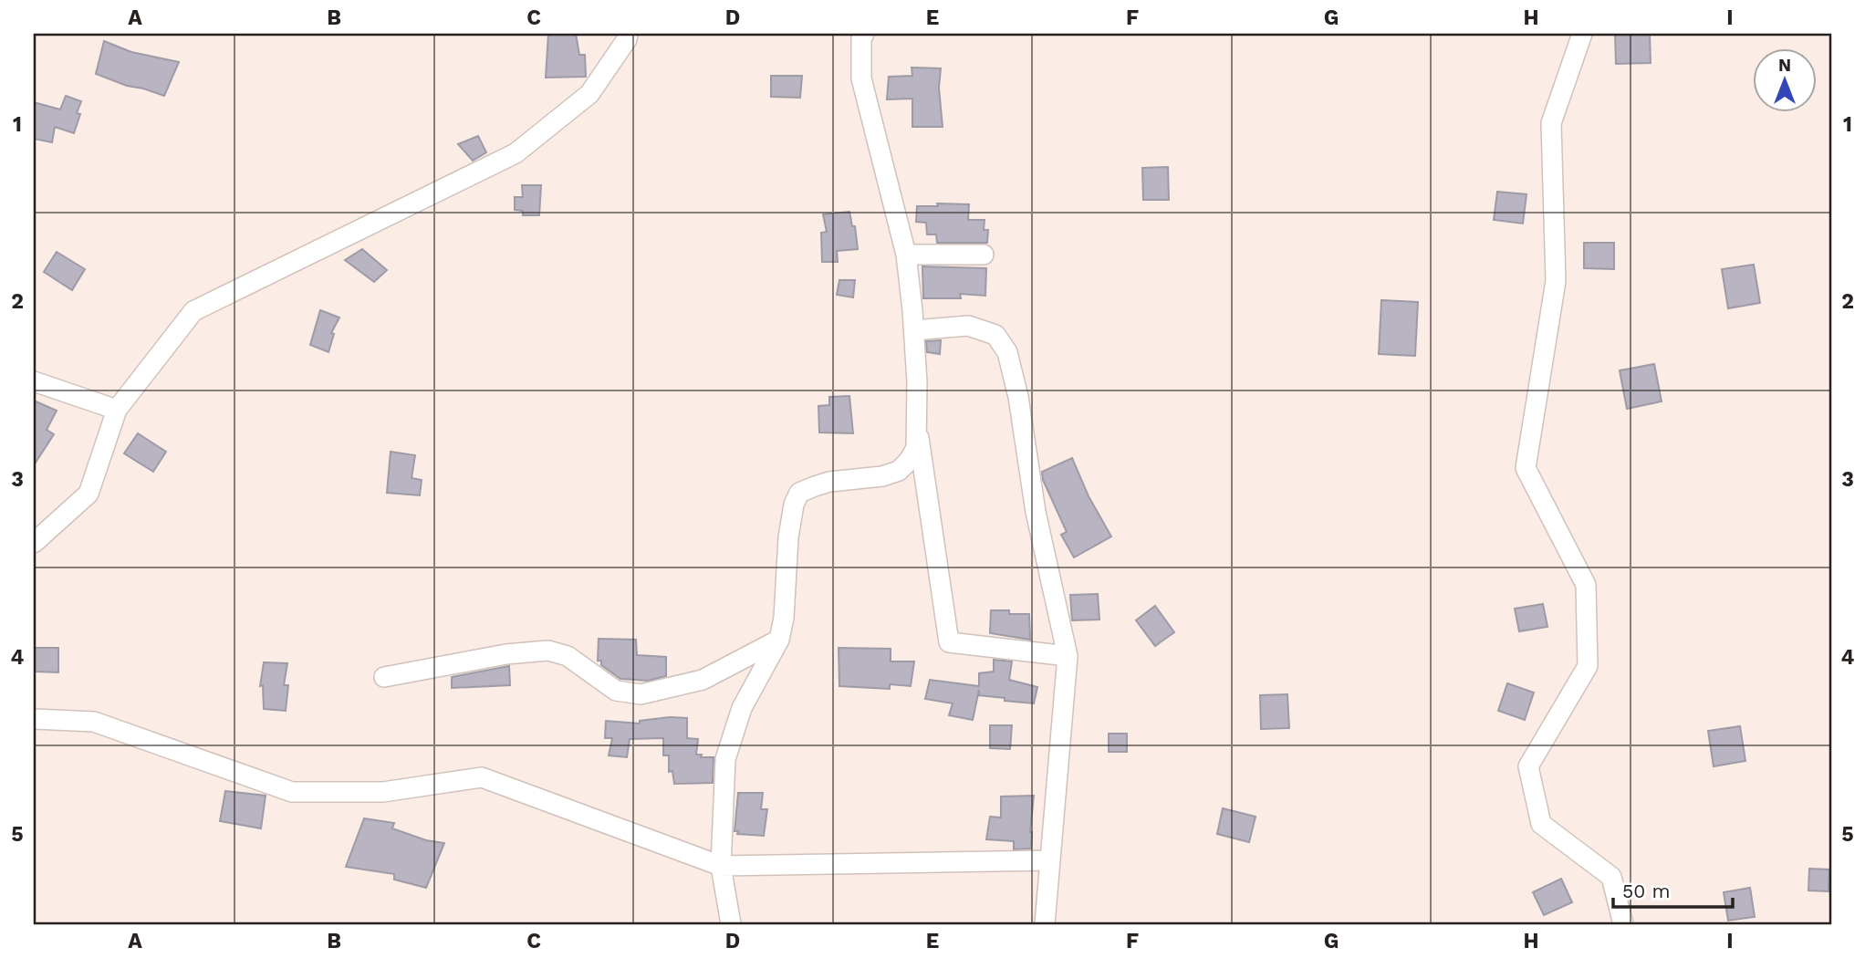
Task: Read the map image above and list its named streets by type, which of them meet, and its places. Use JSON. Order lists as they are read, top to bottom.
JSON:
{
  "scale_bar": "50 m",
  "north": "top",
  "grid": {
    "columns": [
      "A",
      "B",
      "C",
      "D",
      "E",
      "F",
      "G",
      "H",
      "I"
    ],
    "rows": [
      "1",
      "2",
      "3",
      "4",
      "5"
    ]
  }
}
